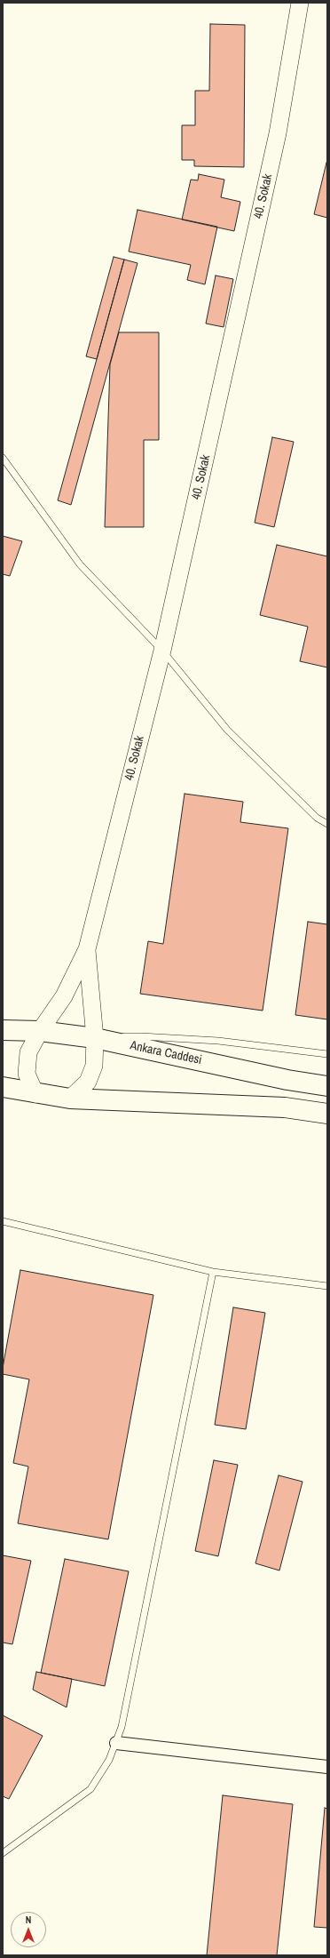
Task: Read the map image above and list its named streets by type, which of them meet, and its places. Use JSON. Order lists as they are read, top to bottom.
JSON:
{
  "streets": {
    "highway": ["Ankara Caddesi"],
    "street": ["40. Sokak"]
  },
  "north": "top"
}
